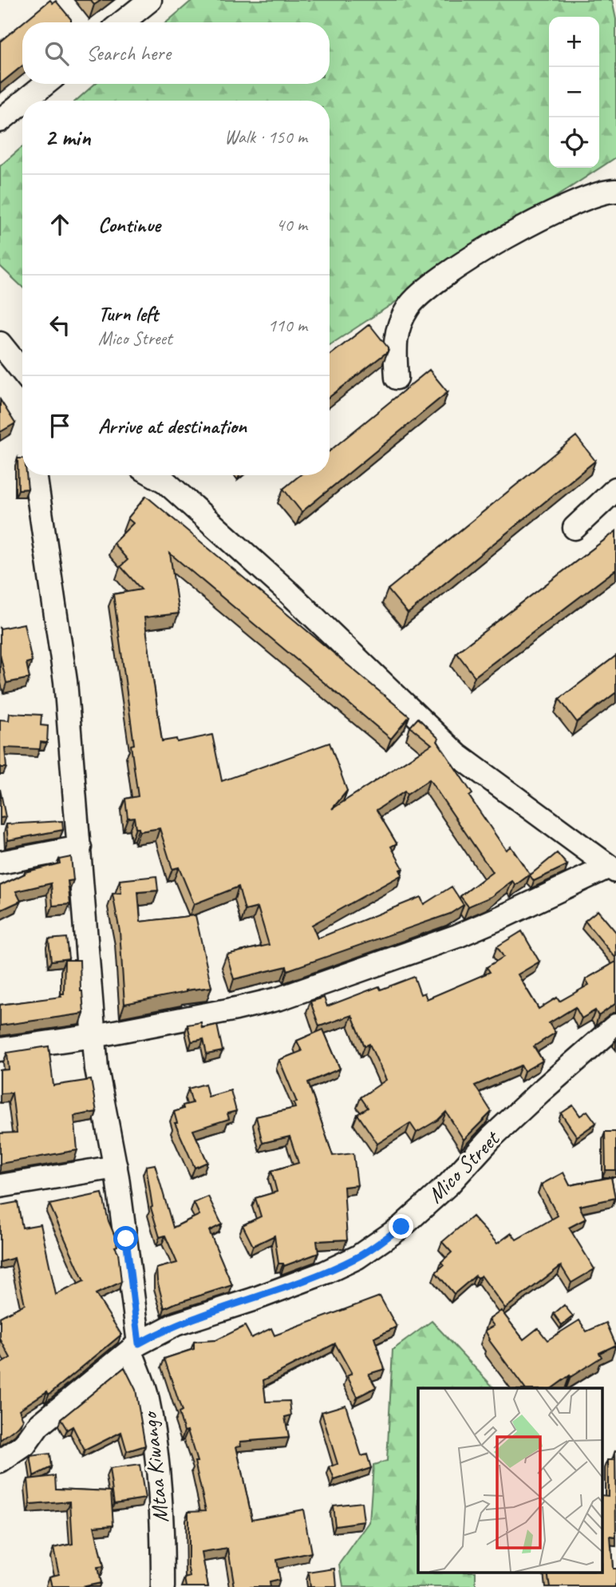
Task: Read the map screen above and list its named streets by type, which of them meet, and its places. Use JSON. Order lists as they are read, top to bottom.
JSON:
{
  "streets": {
    "street": ["Mico Street", "Mtaa Kiwango"]
  },
  "crossings": [
    ["Mico Street", "Mtaa Kiwango"]
  ],
  "page": {
    "map_buttons": ["+", "−"],
    "search": "Search here",
    "heading": ["2 min", "Walk · 150 m"],
    "list": [
      ["Continue", "40 m"],
      ["Turn left", "Mico Street", "110 m"],
      "Arrive at destination"
    ]
  }
}
